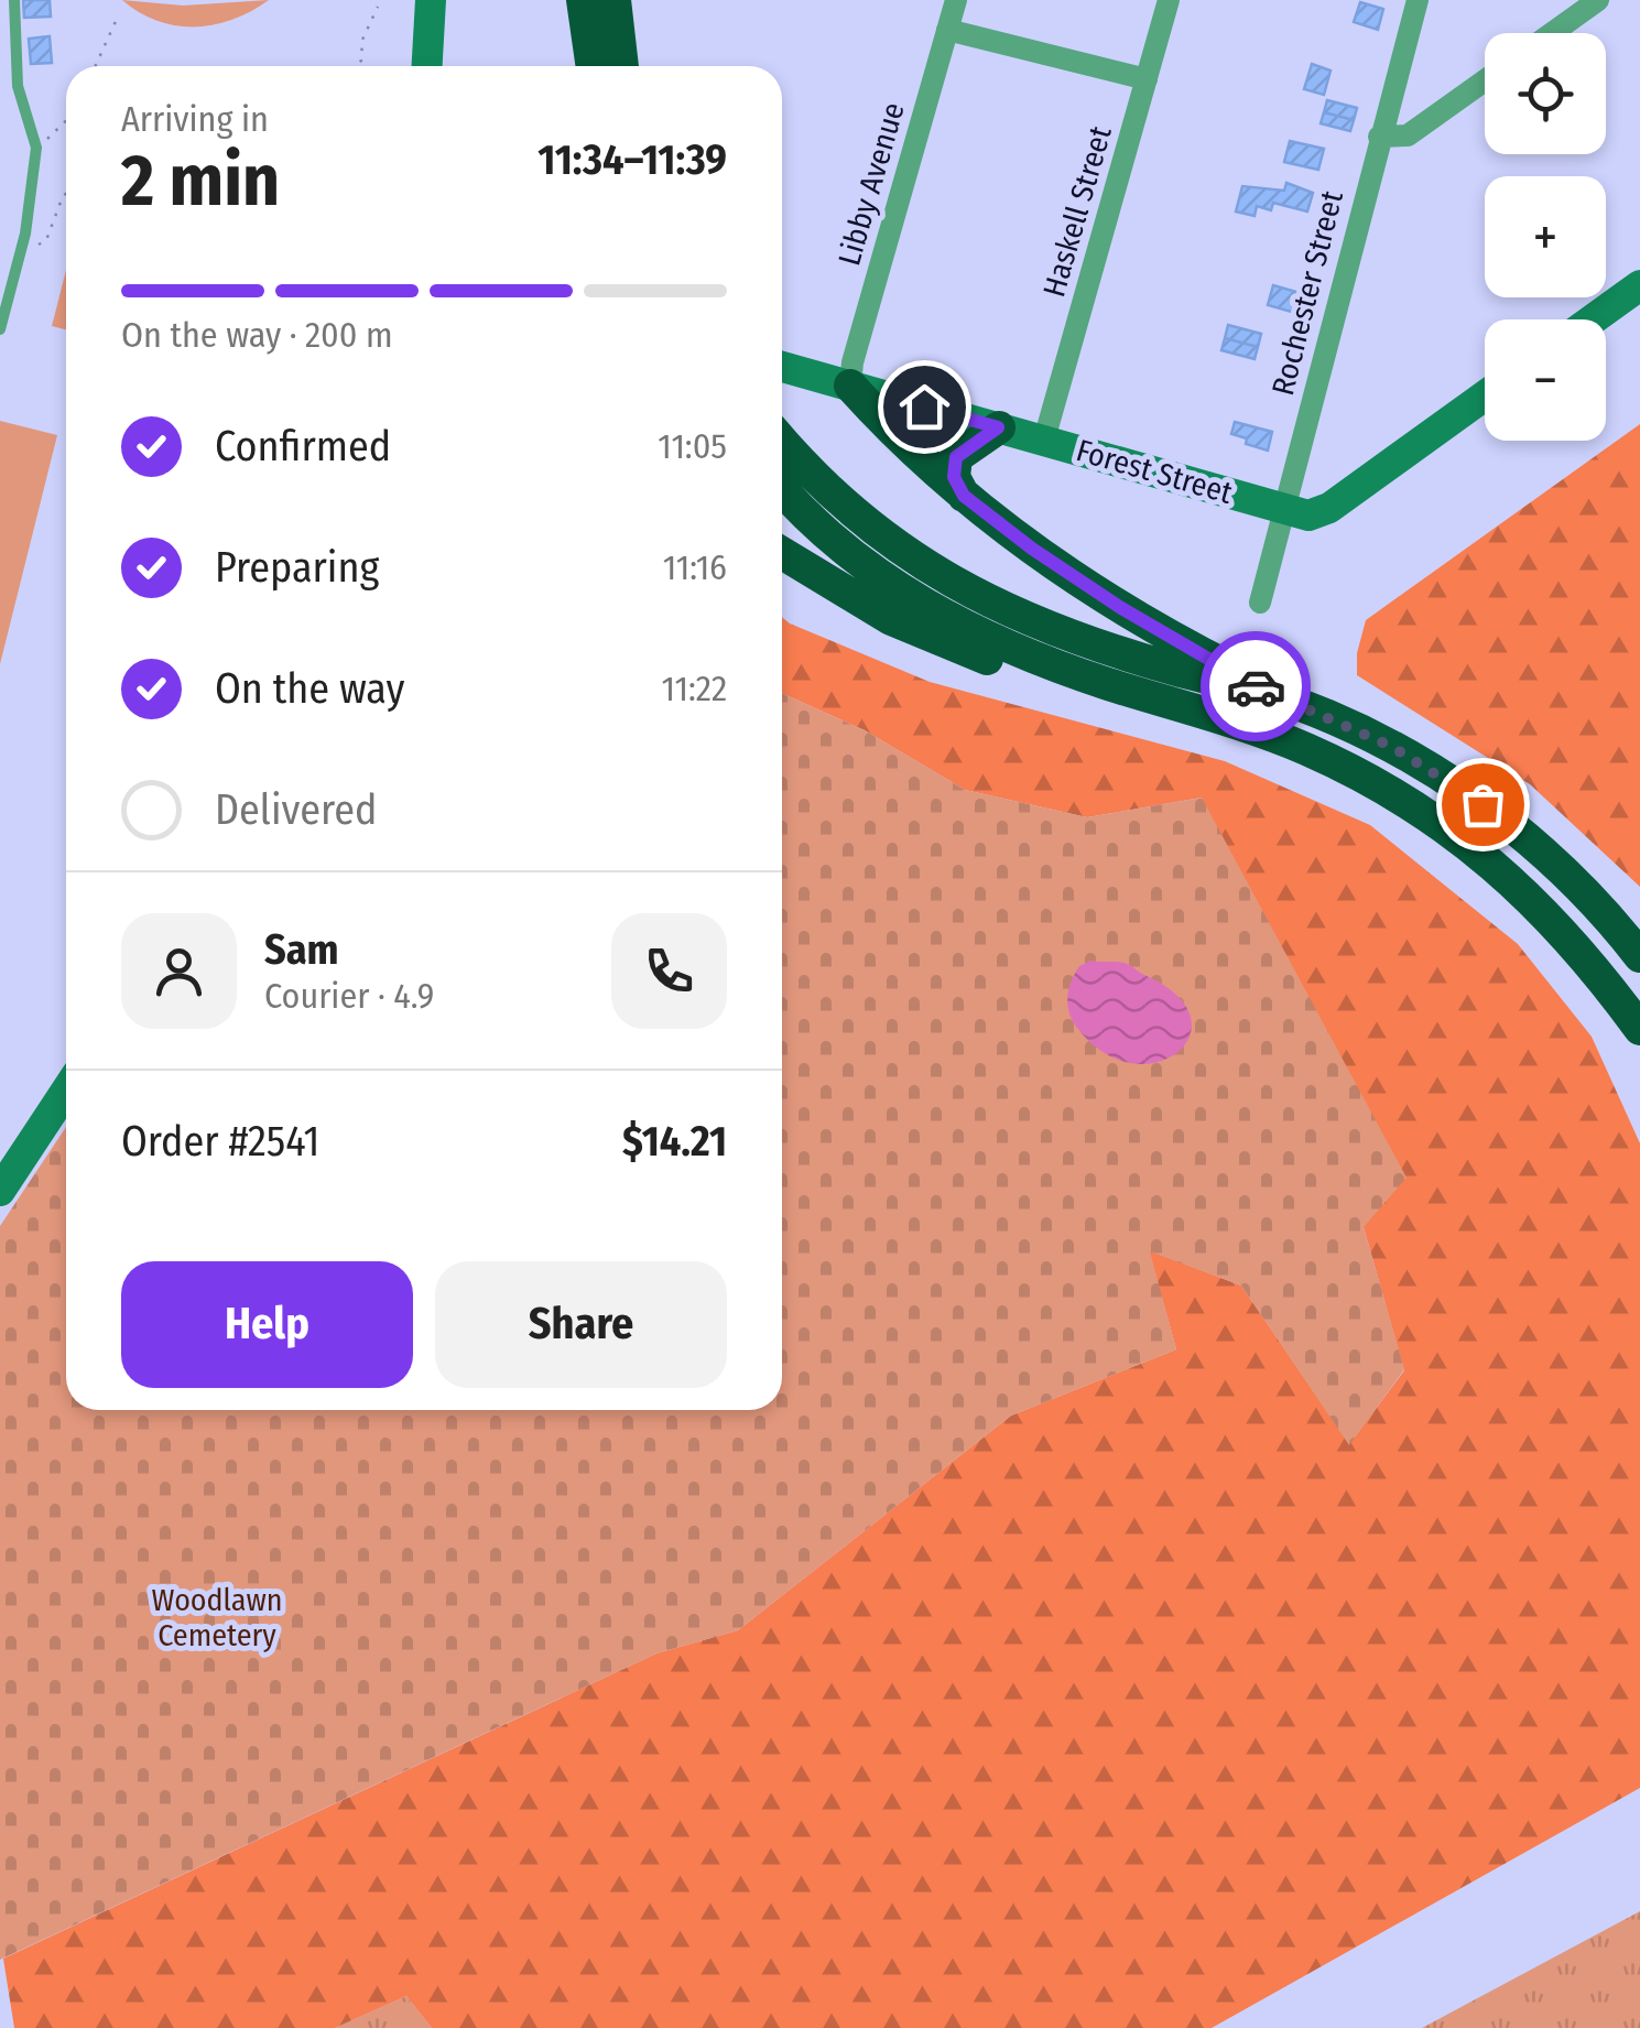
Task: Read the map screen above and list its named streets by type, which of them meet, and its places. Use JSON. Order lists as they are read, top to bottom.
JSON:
{
  "streets": {
    "street": [
      "Libby Avenue",
      "Haskell Street",
      "Rochester Street",
      "Forest Street"
    ]
  },
  "crossings": [
    ["Libby Avenue", "Forest Street"],
    ["Haskell Street", "Forest Street"],
    ["Rochester Street", "Forest Street"]
  ],
  "parks": ["Woodlawn Cemetery"],
  "page": {
    "map_buttons": ["+", "−"],
    "heading": ["2 min", "Arriving in", "11:34–11:39"],
    "panel": [
      "Sam",
      "Courier · 4.9",
      "Order #2541",
      "$14.21"
    ],
    "bar": "On the way · 200 m",
    "list": [
      ["Confirmed", "11:05"],
      ["Preparing", "11:16"],
      ["On the way", "11:22"],
      "Delivered"
    ],
    "buttons": ["Help", "Share"]
  }
}
